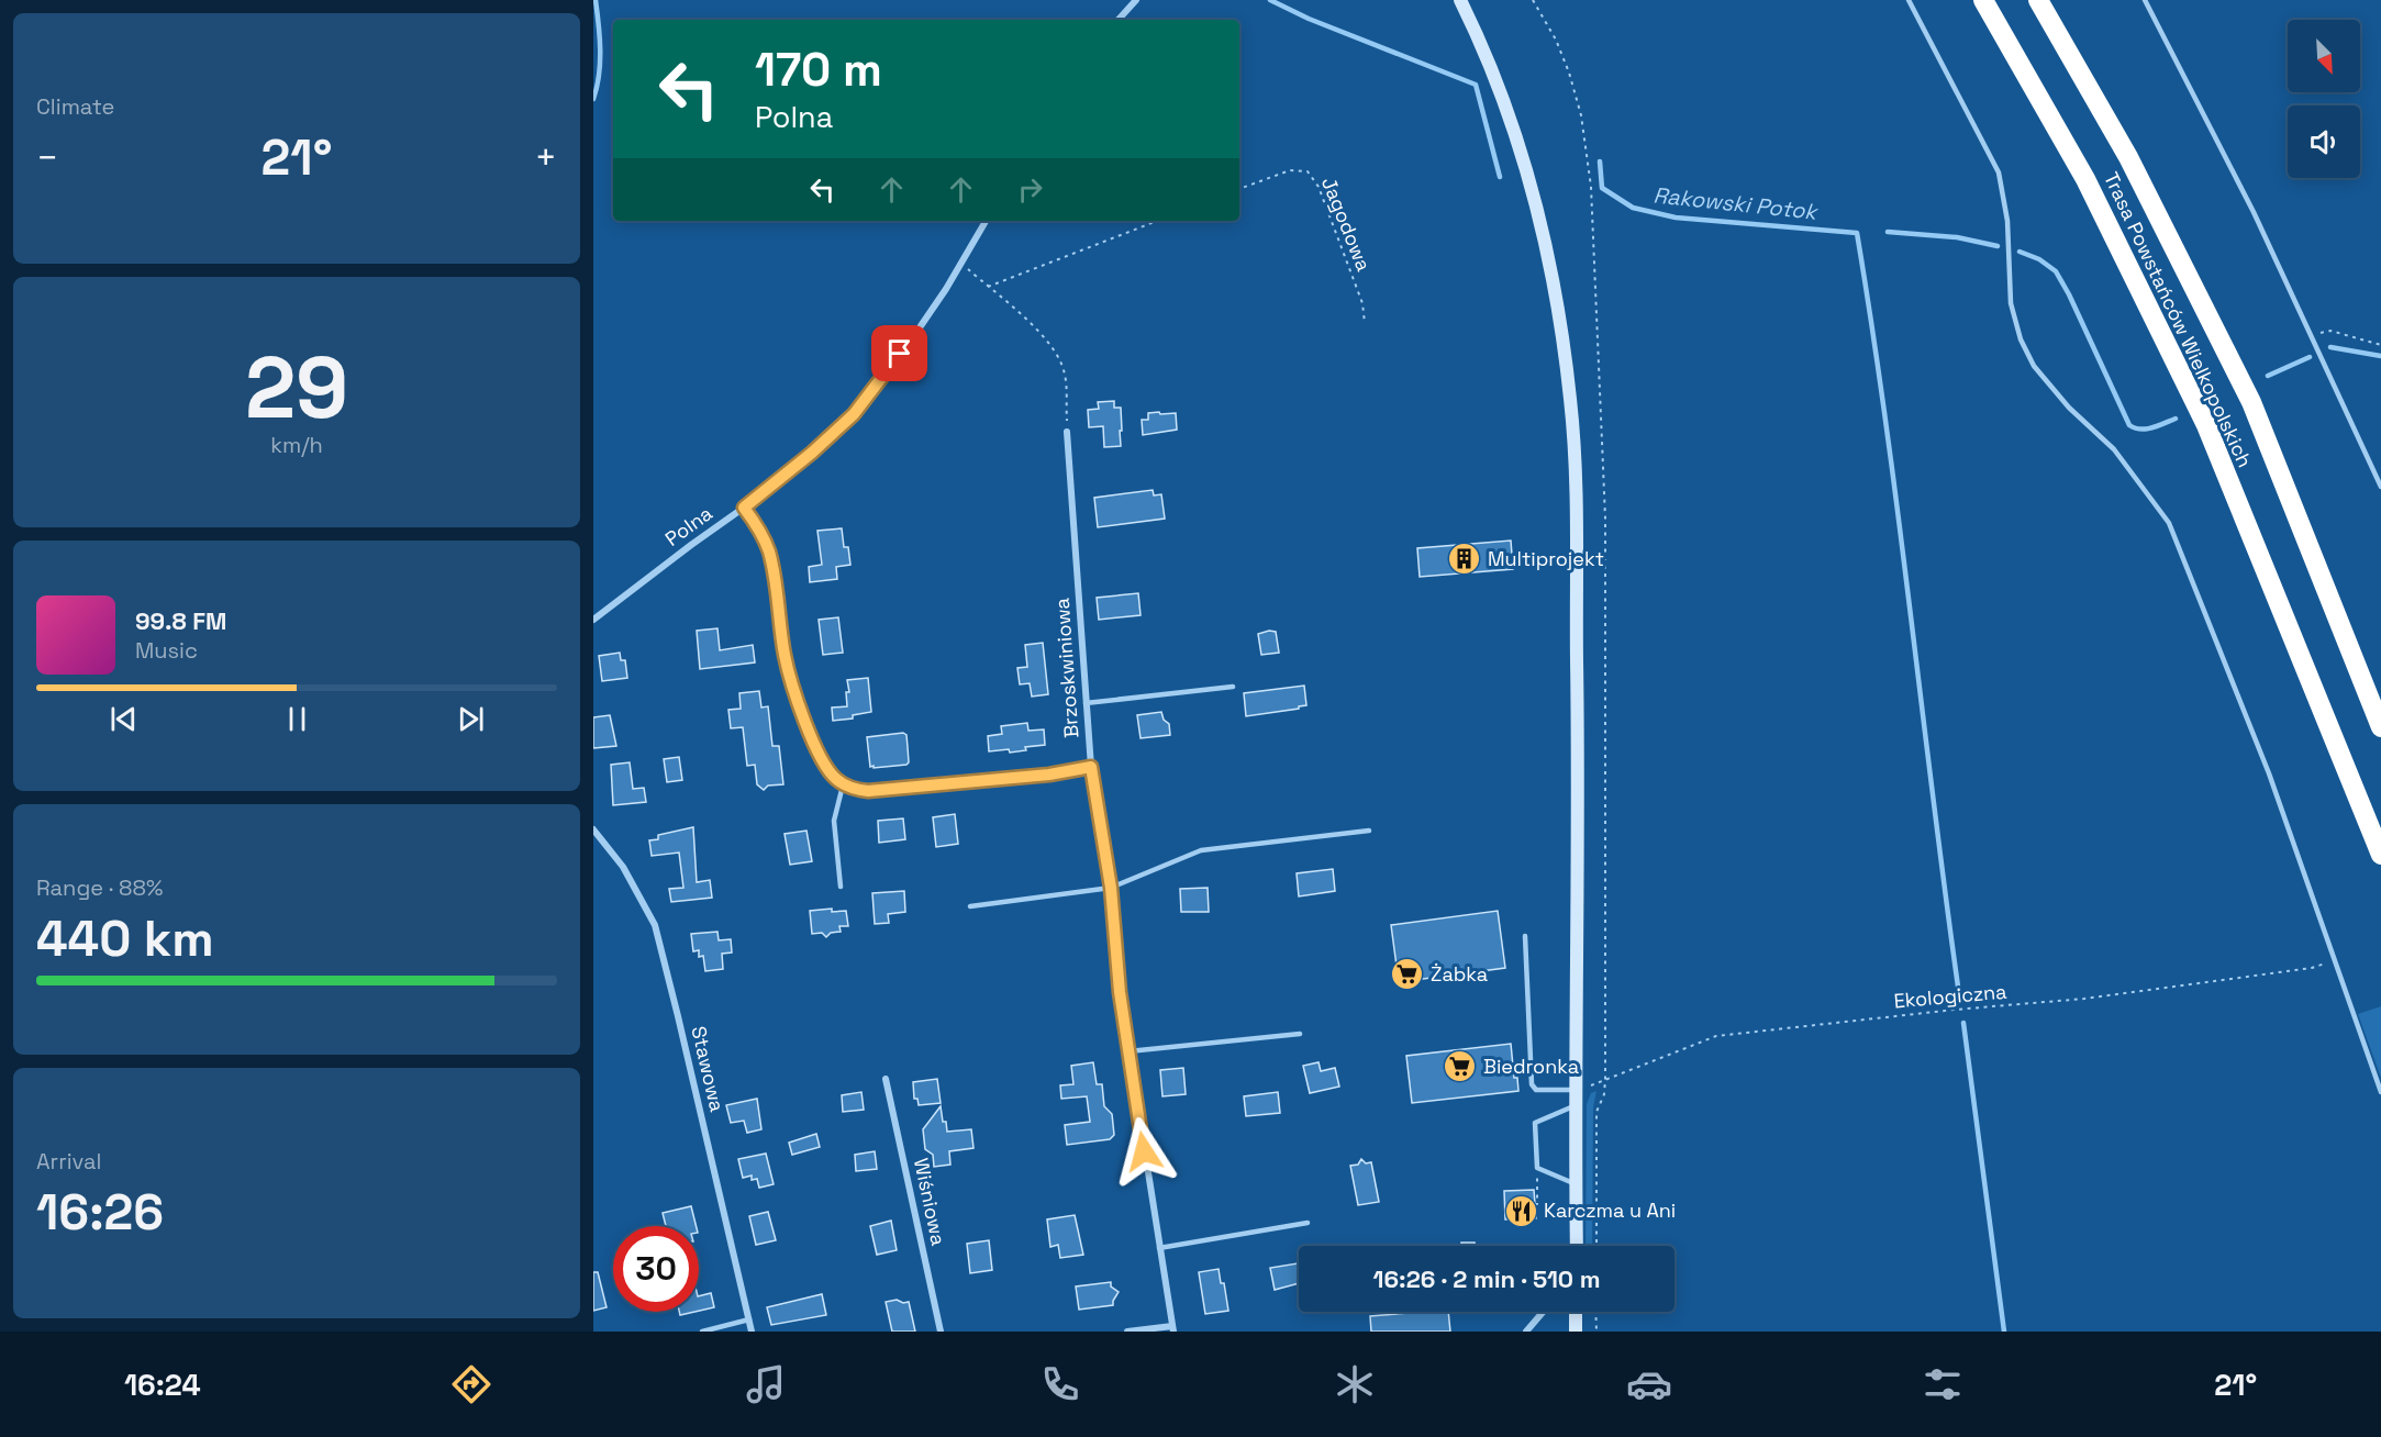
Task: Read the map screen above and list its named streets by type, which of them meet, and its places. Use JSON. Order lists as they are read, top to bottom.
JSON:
{
  "streets": {
    "highway": ["Trasa Powstańców Wielkopolskich"],
    "street": [
      "Polna",
      "Brzoskwiniowa",
      "Stawowa",
      "Wiśniowa"
    ],
    "path": ["Jagodowa", "Ekologiczna"]
  },
  "water": ["Rakowski Potok"],
  "places": {
    "building": ["Multiprojekt"],
    "supermarket": ["Żabka", "Biedronka"],
    "restaurant": ["Karczma u Ani"]
  },
  "north": "bottom right",
  "page": {
    "tile": [
      "Climate",
      ["29", "km/h"],
      ["Range · 88%", "440 km"],
      ["Arrival", "16:26"]
    ],
    "turn": ["170 m", "Polna"],
    "heat": ["−", "21°", "+"],
    "song": ["99.8 FM", "Music"],
    "limit": "30",
    "trip": "16:26 · 2 min · 510 m",
    "tabs": ["16:24", "21°"]
  }
}
